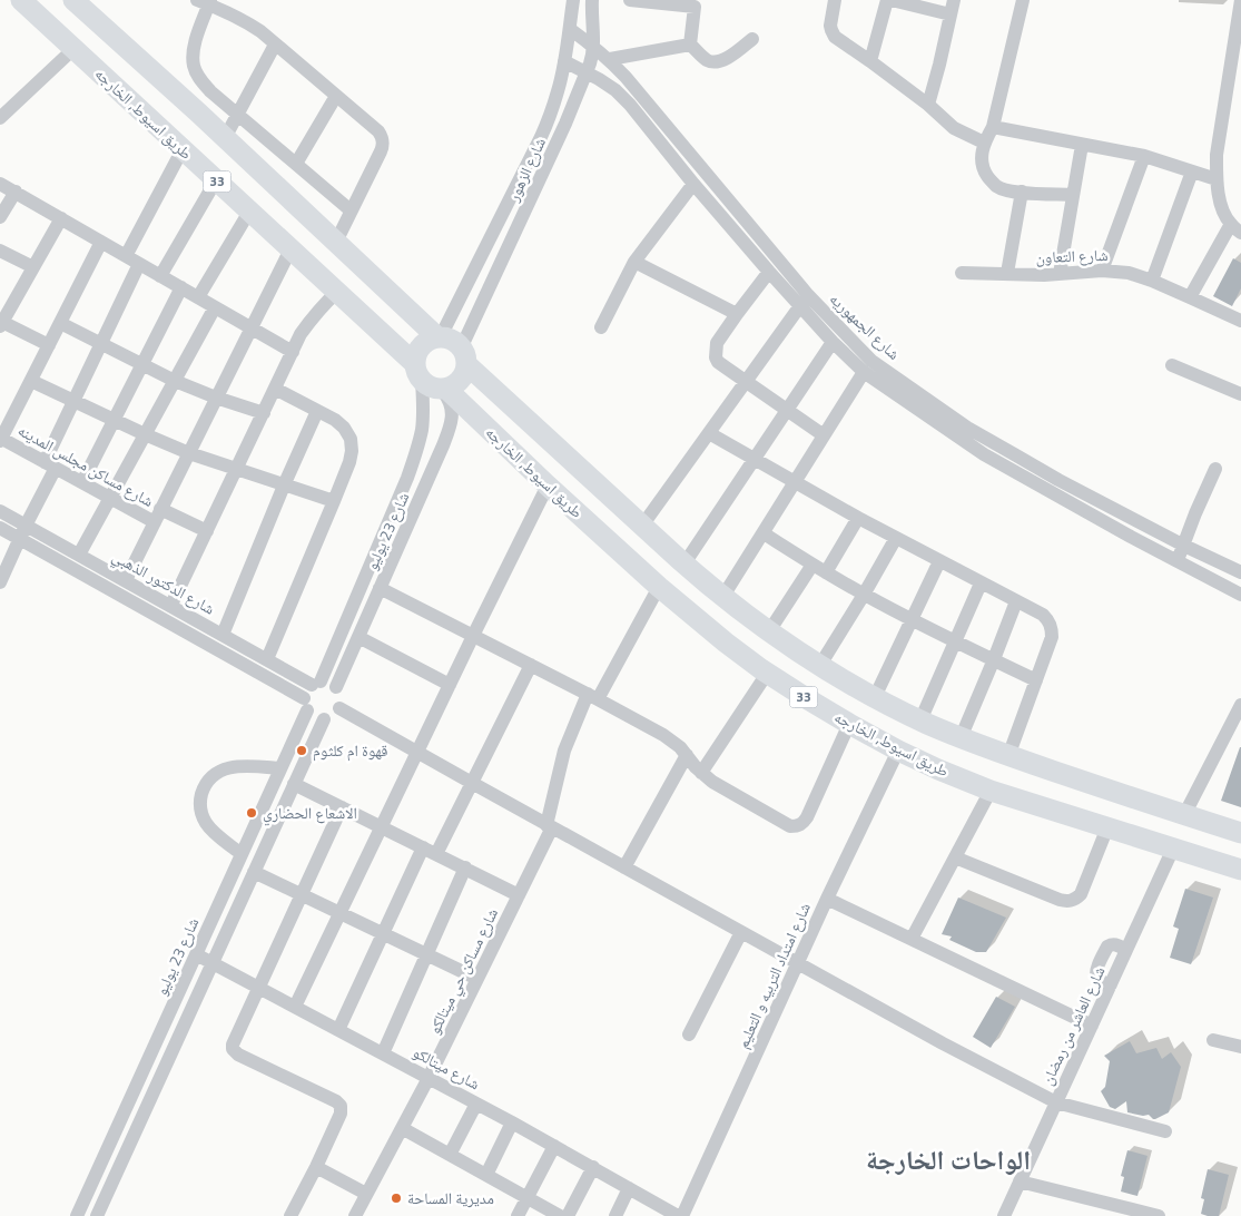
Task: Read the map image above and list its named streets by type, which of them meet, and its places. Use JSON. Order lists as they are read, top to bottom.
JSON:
{
  "streets": {
    "highway": ["طريق اسيوط, الخارجه", "33"],
    "street": [
      "شارع الزهور",
      "شارع التعاون",
      "شارع الجمهوريه",
      "شارع مساكن مجلس المدينه",
      "شارع 23 يوليو",
      "شارع الدكتور الذهبي",
      "شارع مساكن حي ميتالكو",
      "شارع امتداد التربيه و التعليم",
      "شارع العاشر من رمضان",
      "شارع ميتالكو"
    ]
  },
  "crossings": [
    ["طريق اسيوط, الخارجه", "شارع الزهور"],
    ["طريق اسيوط, الخارجه", "33"],
    ["طريق اسيوط, الخارجه", "شارع 23 يوليو"],
    ["طريق اسيوط, الخارجه", "شارع مساكن حي ميتالكو"],
    ["طريق اسيوط, الخارجه", "شارع امتداد التربيه و التعليم"],
    ["طريق اسيوط, الخارجه", "شارع العاشر من رمضان"],
    ["شارع الزهور", "33"],
    ["شارع الزهور", "شارع الجمهوريه"],
    ["شارع الزهور", "شارع 23 يوليو"],
    ["33", "شارع 23 يوليو"],
    ["شارع 23 يوليو", "شارع الدكتور الذهبي"],
    ["شارع 23 يوليو", "شارع ميتالكو"],
    ["شارع مساكن حي ميتالكو", "شارع ميتالكو"],
    ["شارع امتداد التربيه و التعليم", "شارع ميتالكو"]
  ],
  "districts": ["الواحات الخارجة"],
  "places": ["قهوة ام كلثوم", "الاشعاع الحضاري", "مديرية المساحة"]
}
